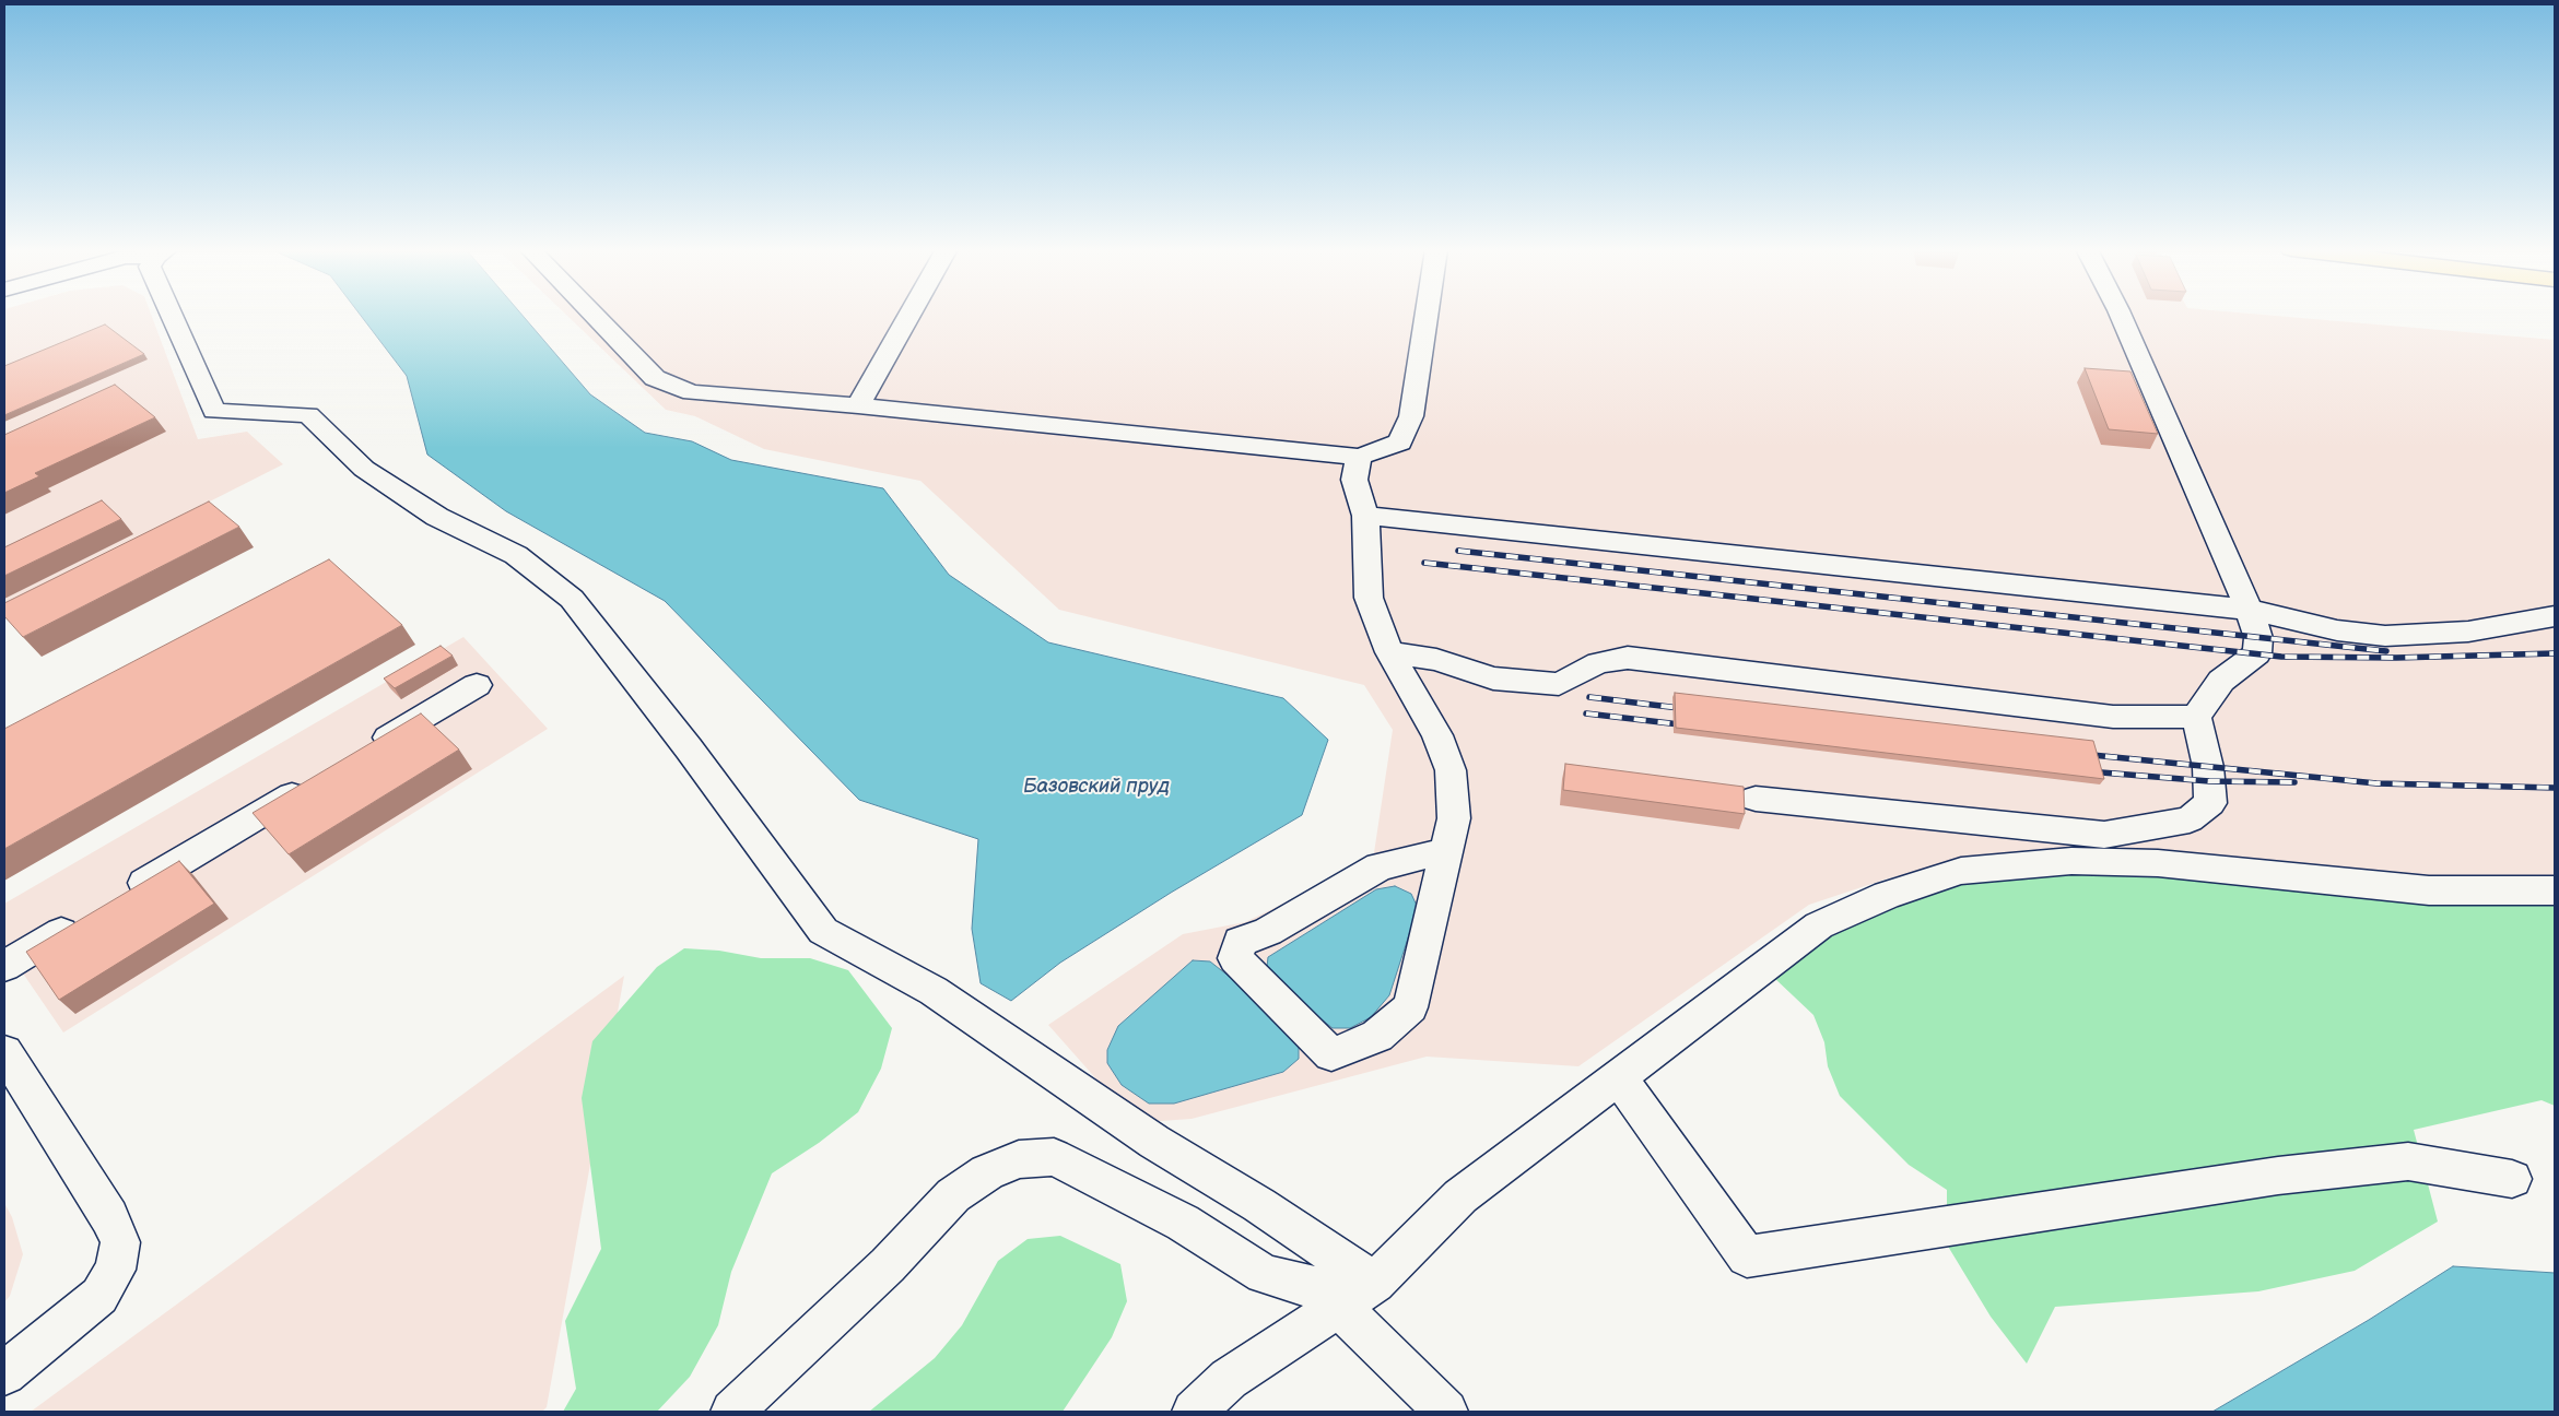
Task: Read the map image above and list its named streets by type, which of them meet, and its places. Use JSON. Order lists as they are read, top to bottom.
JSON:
{
  "water": ["Базовский пруд"]
}
